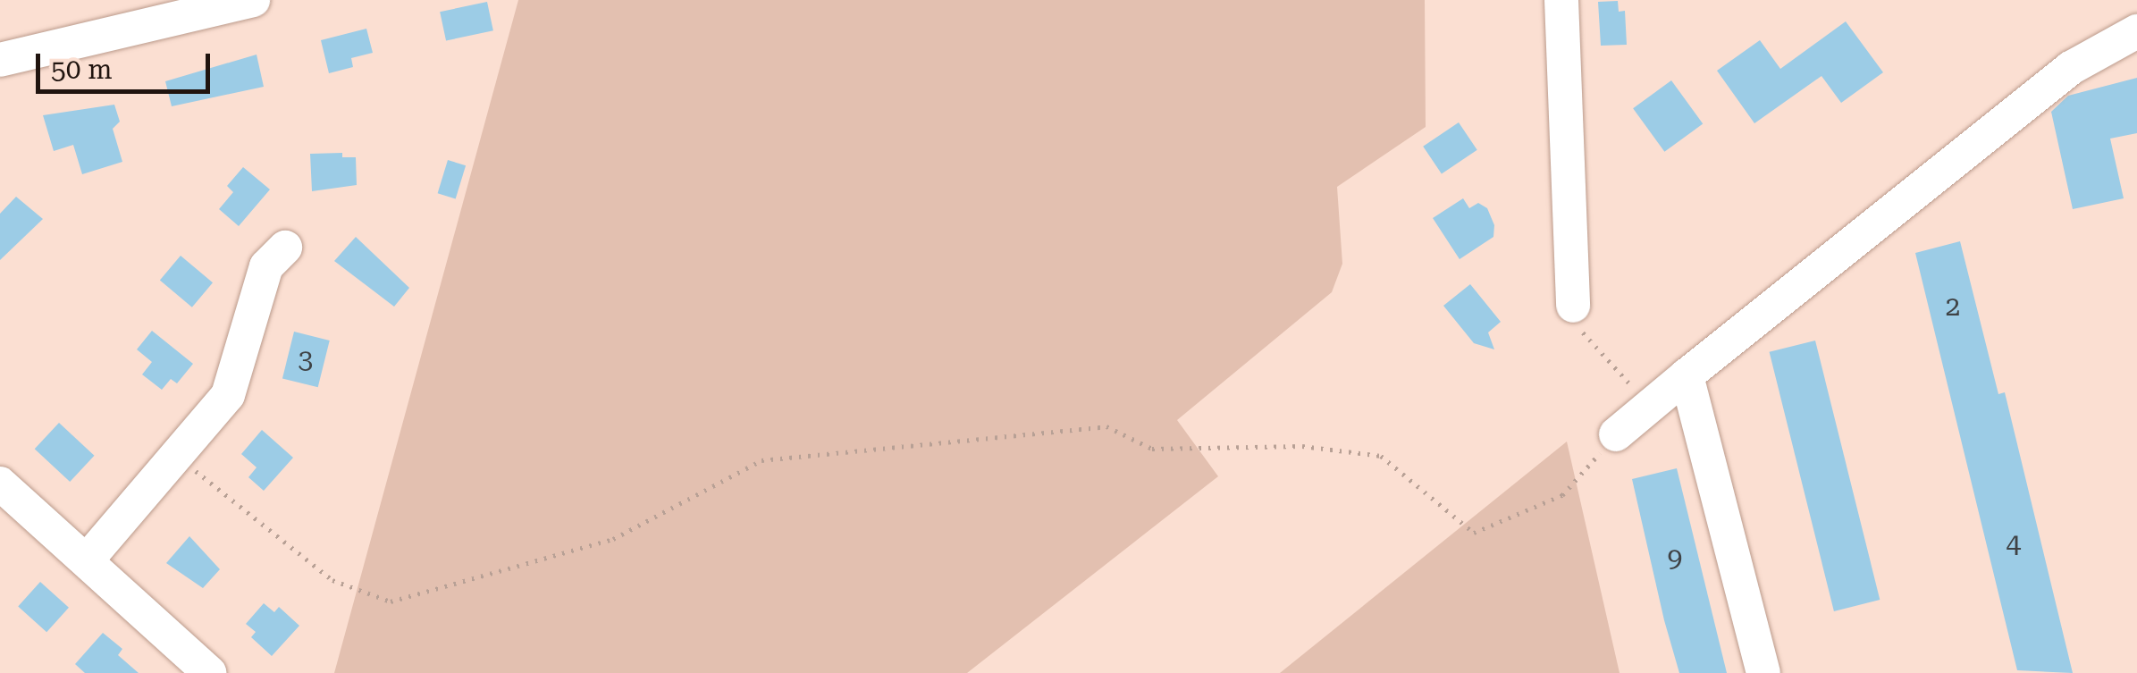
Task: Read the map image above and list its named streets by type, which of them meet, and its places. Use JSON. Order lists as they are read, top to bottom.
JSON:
{
  "house_numbers": [
    "2",
    "3",
    "4",
    "9"
  ],
  "scale_bar": "50 m"
}
